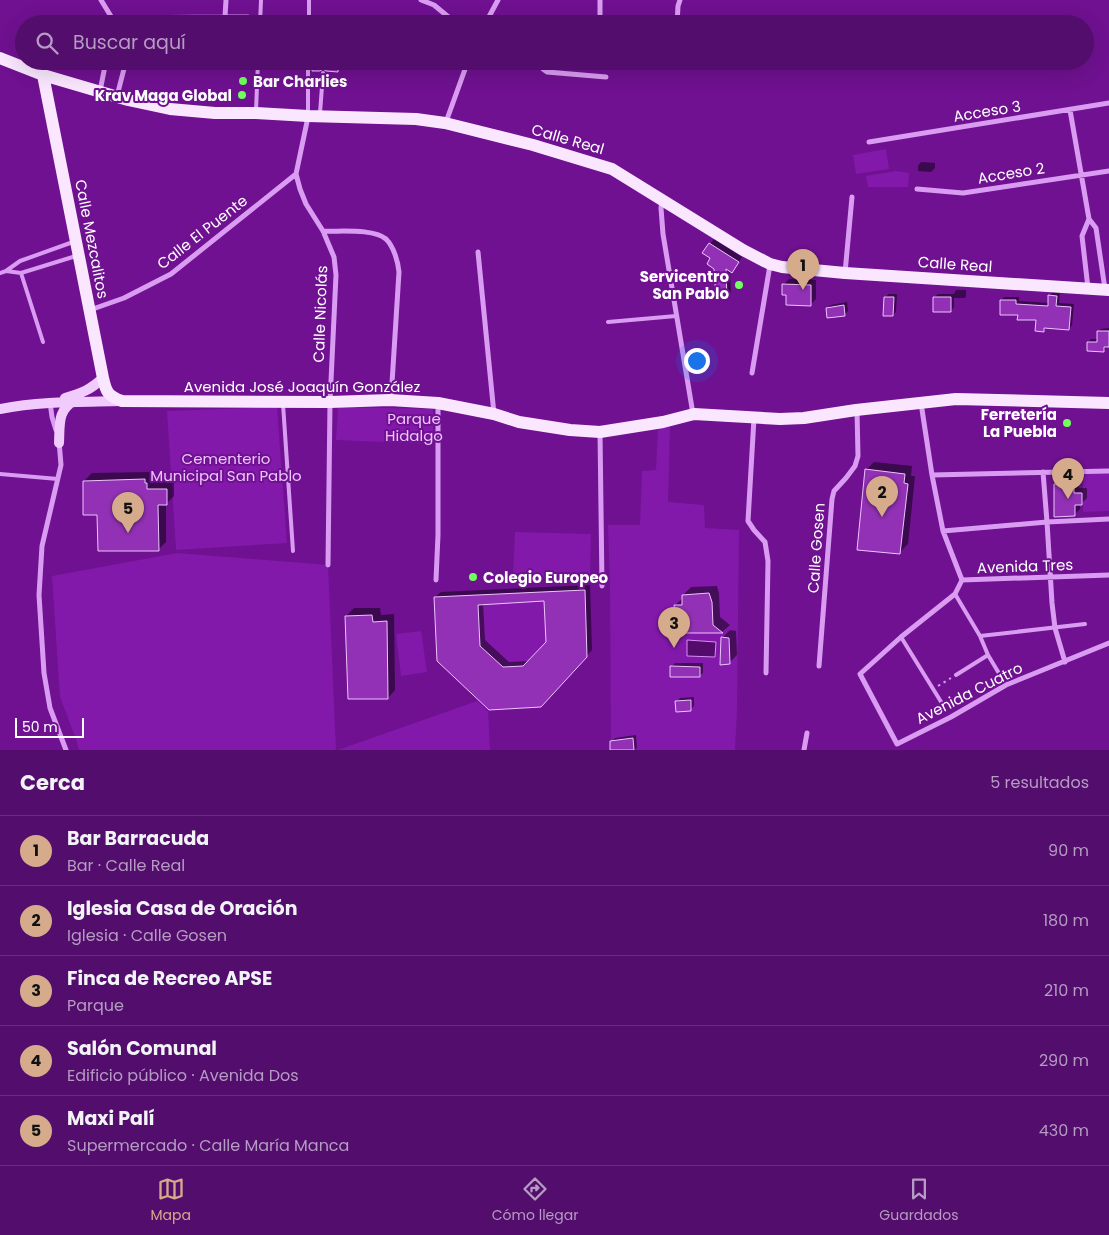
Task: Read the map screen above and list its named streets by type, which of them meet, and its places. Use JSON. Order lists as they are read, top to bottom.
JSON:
{
  "streets": {
    "main road": ["Calle Real", "Calle Mezcalitos", "Avenida José Joaquín González"],
    "street": [
      "Acceso 3",
      "Acceso 2",
      "Calle El Puente",
      "Calle Nicolás",
      "Calle Gosen",
      "Avenida Tres",
      "Avenida Cuatro"
    ]
  },
  "crossings": [
    ["Calle Real", "Calle Mezcalitos"],
    ["Calle Real", "Calle Nicolás"],
    ["Calle El Puente", "Calle Mezcalitos"],
    ["Calle El Puente", "Calle Nicolás"],
    ["Calle Mezcalitos", "Avenida José Joaquín González"],
    ["Calle Nicolás", "Avenida José Joaquín González"],
    ["Avenida José Joaquín González", "Calle Gosen"],
    ["Avenida Tres", "Avenida Cuatro"]
  ],
  "parks": ["Parque Hidalgo", "Cementerio Municipal San Pablo"],
  "places": [
    "Bar Charlies",
    "Krav Maga Global",
    "Servicentro San Pablo",
    "Ferretería La Puebla",
    "Colegio Europeo"
  ],
  "scale_bar": "50 m",
  "page": {
    "search": "Buscar aquí",
    "pins": [
      "1",
      "4",
      "2",
      "5",
      "3"
    ],
    "scale": "50 m",
    "heading": ["Cerca", "5 resultados"],
    "list": [
      {
        "mark": "1",
        "name": "Bar Barracuda",
        "note": "Bar · Calle Real",
        "value": "90 m"
      },
      {
        "mark": "2",
        "name": "Iglesia Casa de Oración",
        "note": "Iglesia · Calle Gosen",
        "value": "180 m"
      },
      {
        "mark": "3",
        "name": "Finca de Recreo APSE",
        "note": "Parque",
        "value": "210 m"
      },
      {
        "mark": "4",
        "name": "Salón Comunal",
        "note": "Edificio público · Avenida Dos",
        "value": "290 m"
      },
      {
        "mark": "5",
        "name": "Maxi Palí",
        "note": "Supermercado · Calle María Manca",
        "value": "430 m"
      }
    ],
    "nav": ["Mapa", "Cómo llegar", "Guardados"]
  }
}
